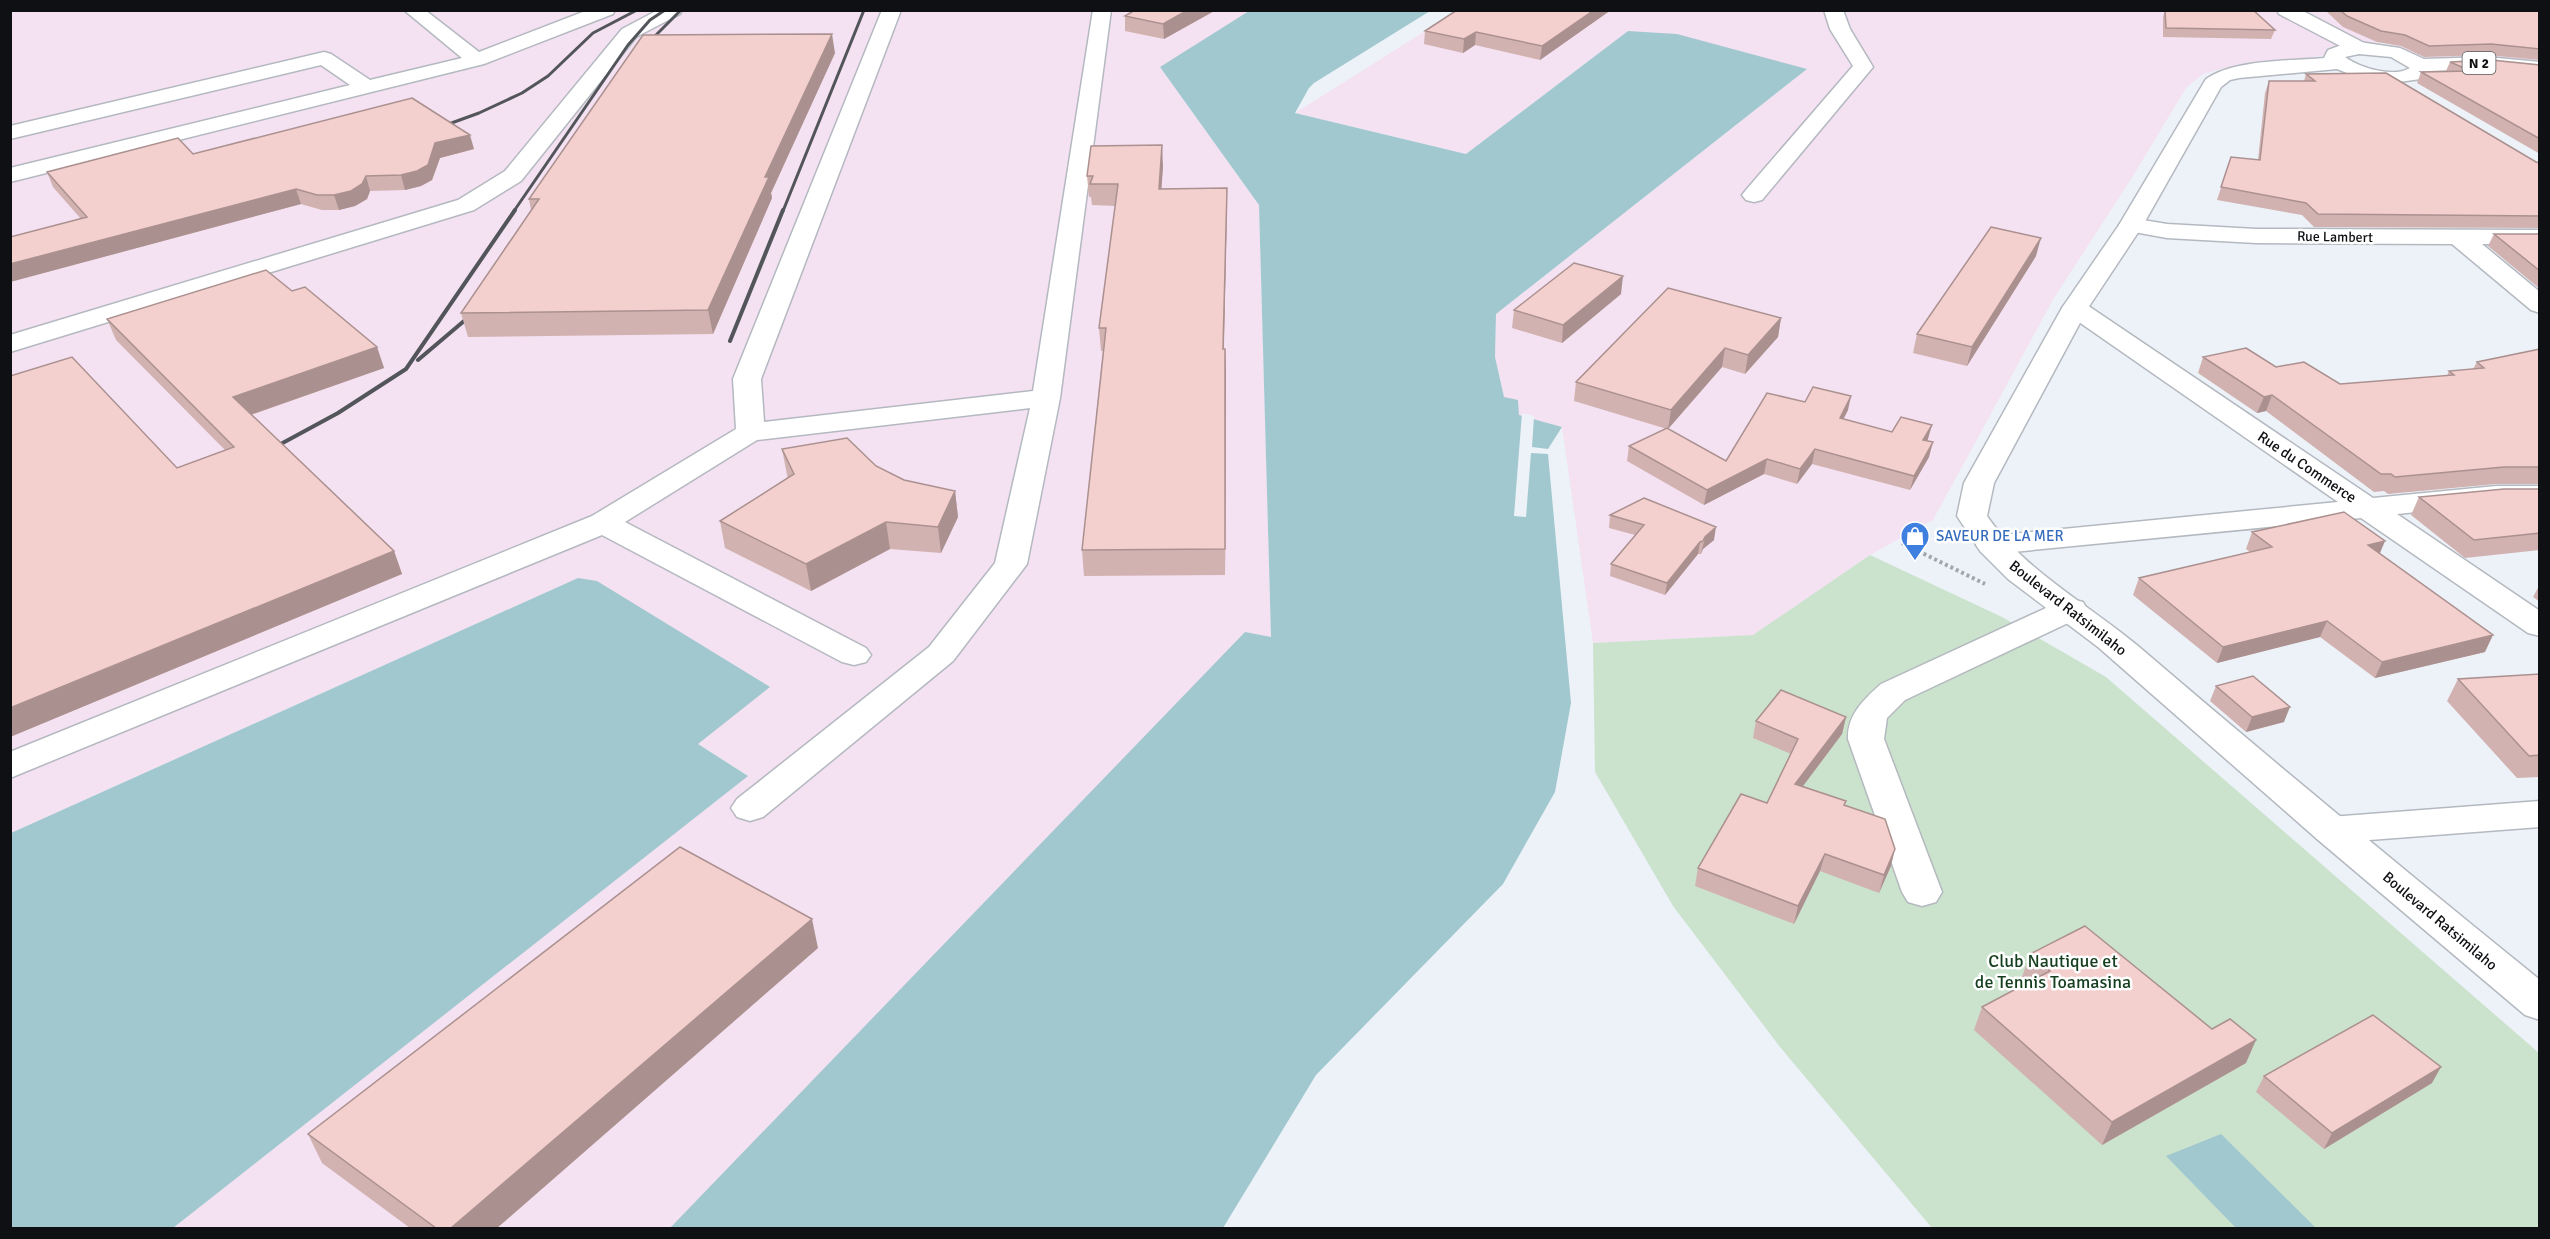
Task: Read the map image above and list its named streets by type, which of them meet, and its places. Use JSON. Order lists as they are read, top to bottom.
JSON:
{
  "streets": {
    "main road": [
      "N 2",
      "Rue Lambert",
      "Rue du Commerce",
      "Boulevard Ratsimilaho"
    ]
  },
  "crossings": [
    ["Rue Lambert", "Boulevard Ratsimilaho"],
    ["Rue du Commerce", "Boulevard Ratsimilaho"]
  ],
  "parks": ["Club Nautique et de Tennis Toamasina"],
  "places": {
    "shop": ["SAVEUR DE LA MER"]
  }
}
